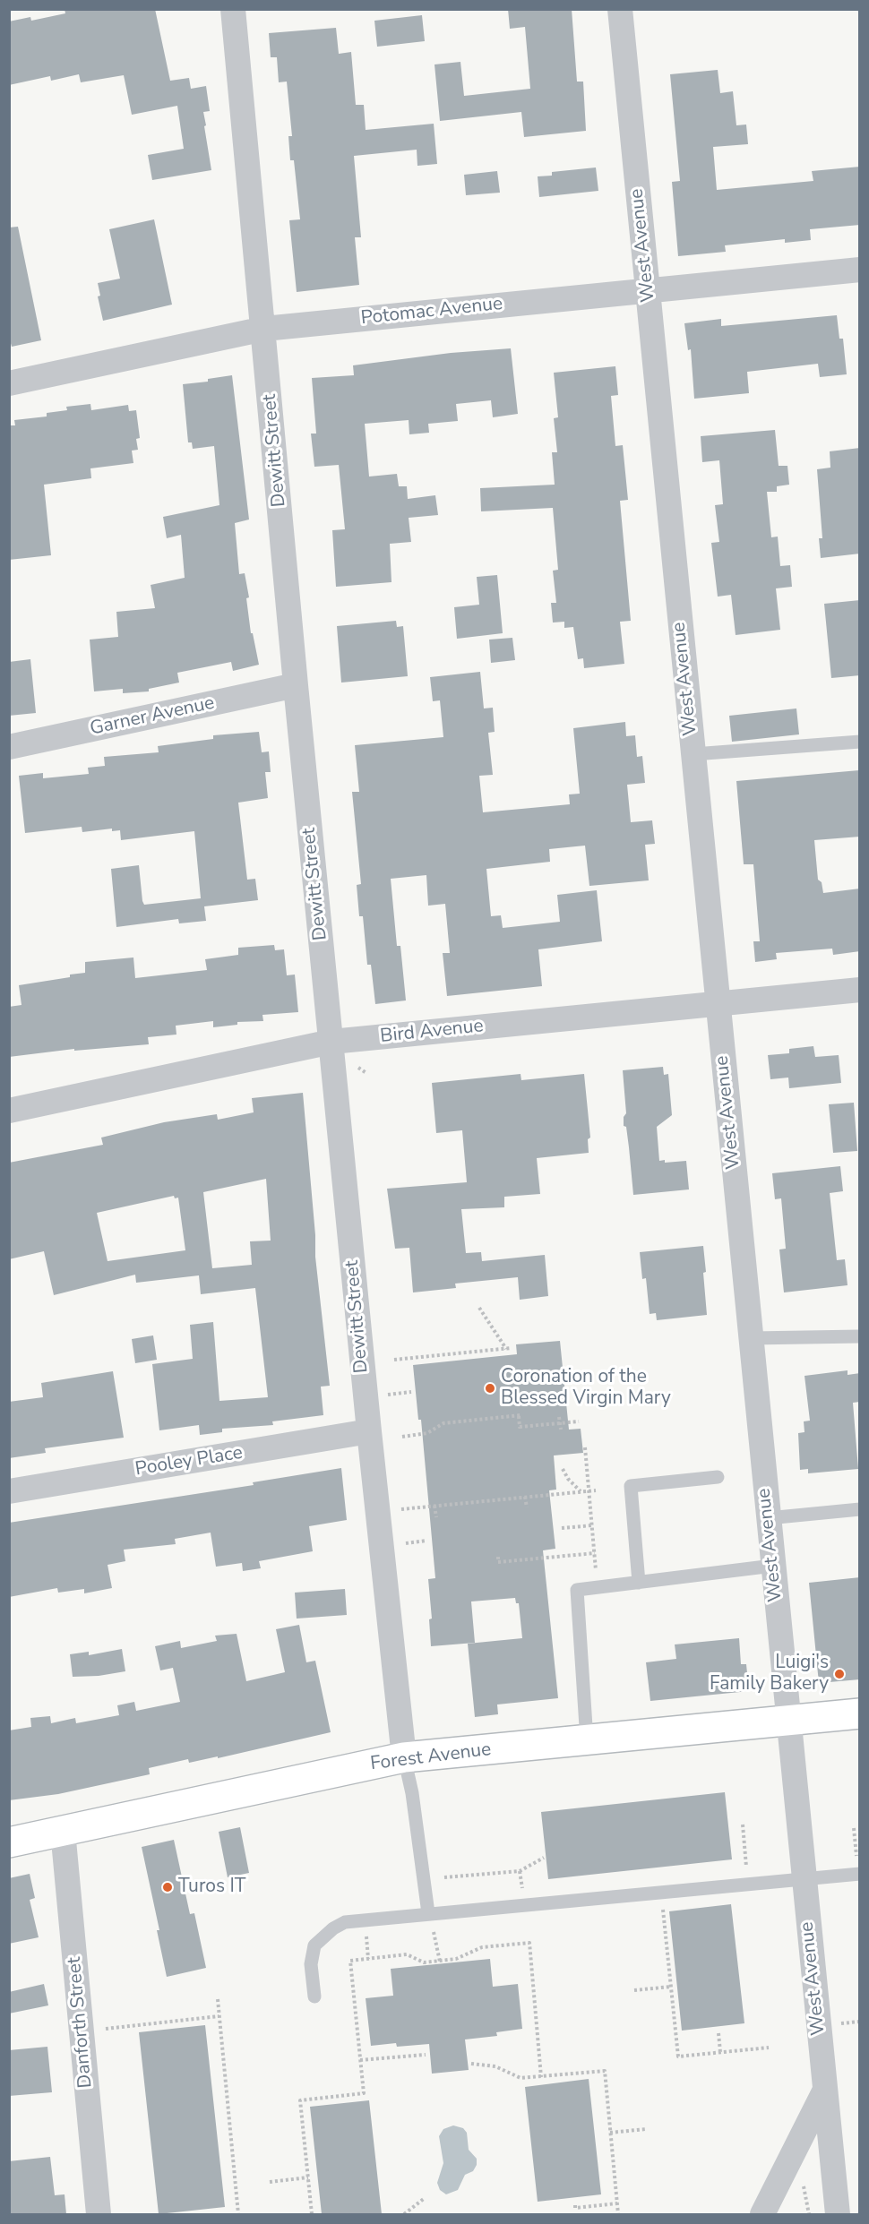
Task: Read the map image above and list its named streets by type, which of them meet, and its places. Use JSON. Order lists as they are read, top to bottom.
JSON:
{
  "streets": {
    "street": [
      "West Avenue",
      "Potomac Avenue",
      "Dewitt Street",
      "Garner Avenue",
      "Bird Avenue",
      "Pooley Place",
      "Forest Avenue",
      "Danforth Street"
    ]
  },
  "crossings": [
    ["West Avenue", "Potomac Avenue"],
    ["West Avenue", "Bird Avenue"],
    ["West Avenue", "Forest Avenue"],
    ["Potomac Avenue", "Dewitt Street"],
    ["Dewitt Street", "Garner Avenue"],
    ["Dewitt Street", "Bird Avenue"],
    ["Dewitt Street", "Pooley Place"],
    ["Dewitt Street", "Forest Avenue"],
    ["Forest Avenue", "Danforth Street"]
  ],
  "places": ["Coronation of the Blessed Virgin Mary", "Luigi's Family Bakery", "Turos IT"]
}
